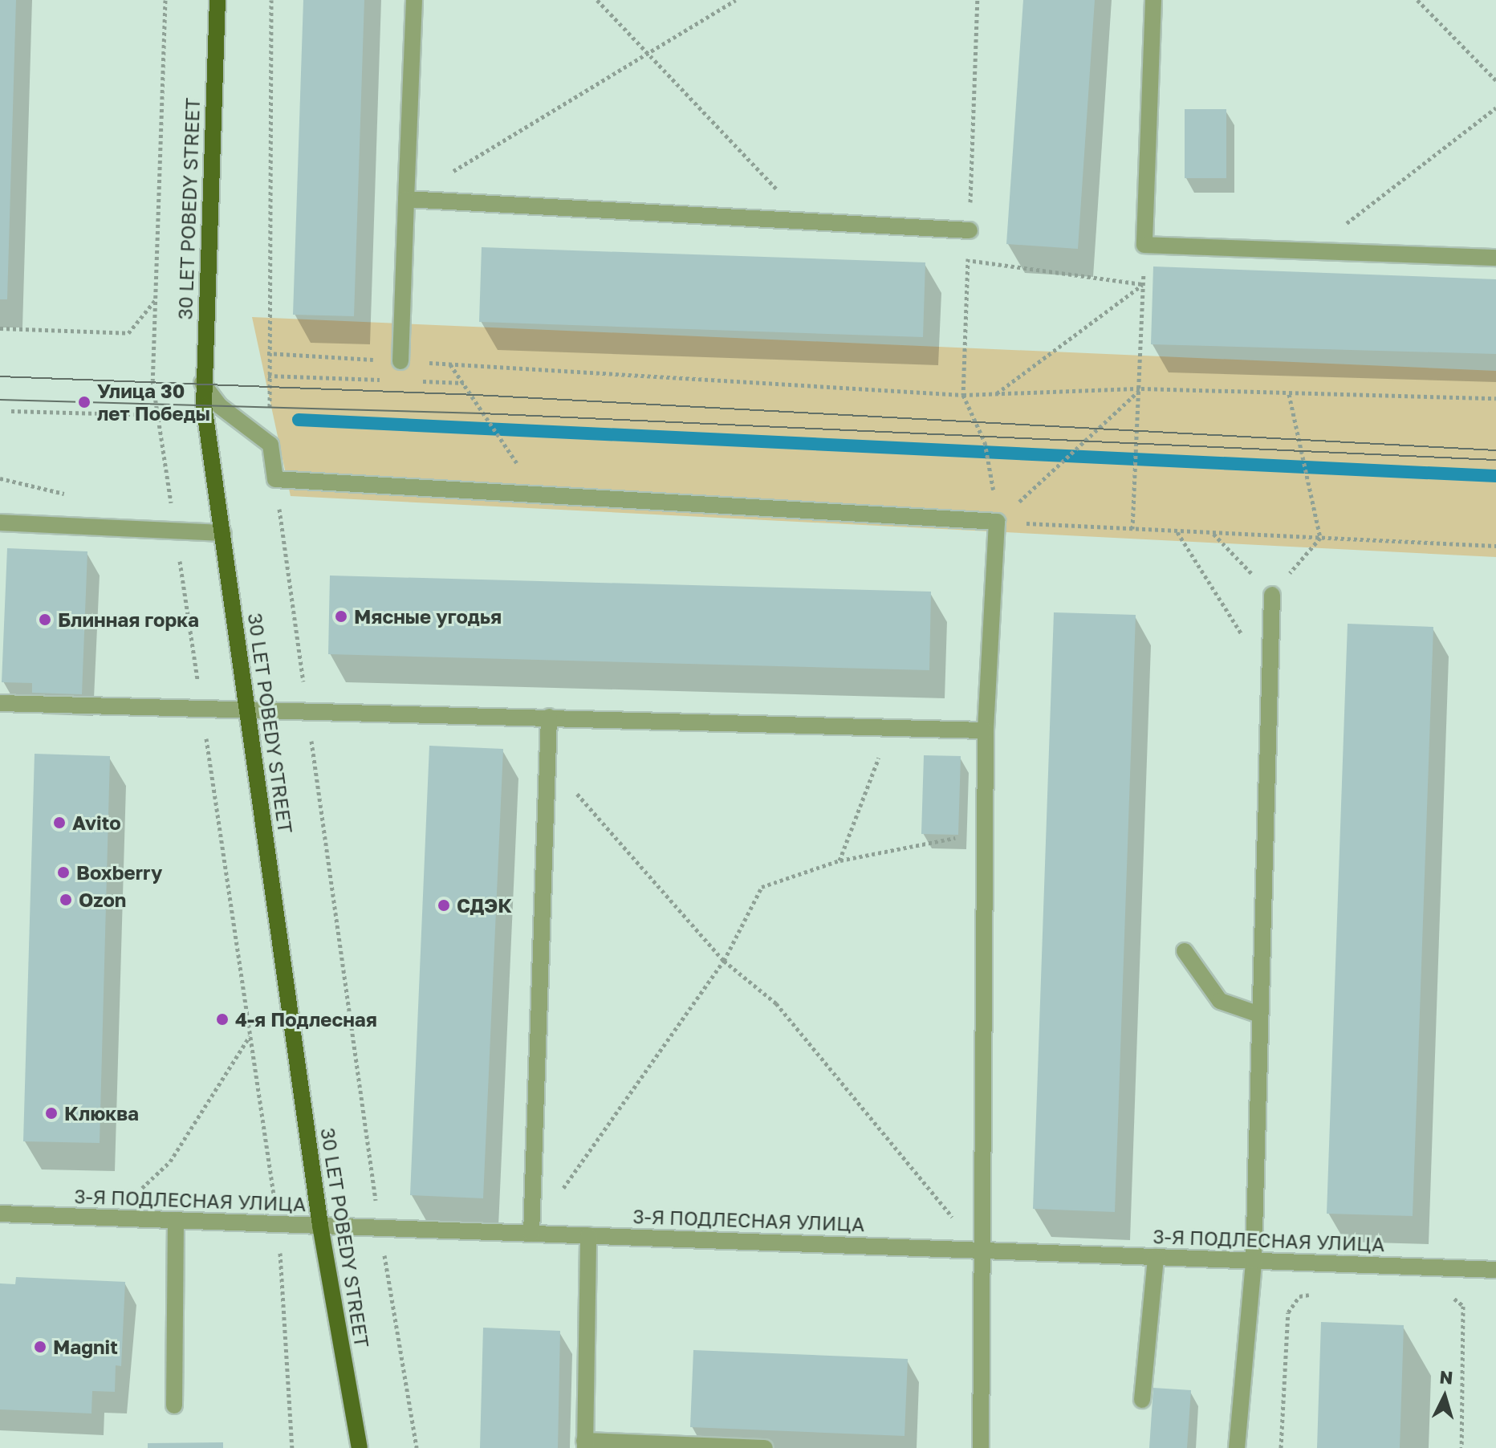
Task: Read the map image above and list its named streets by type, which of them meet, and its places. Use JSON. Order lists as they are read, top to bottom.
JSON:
{
  "streets": {
    "main road": ["30 LET POBEDY STREET"],
    "street": ["3-Я ПОДЛЕСНАЯ УЛИЦА"]
  },
  "crossings": [
    ["30 LET POBEDY STREET", "3-Я ПОДЛЕСНАЯ УЛИЦА"]
  ],
  "places": [
    "Улица 30 лет Победы",
    "Мясные угодья",
    "Блинная горка",
    "Avito",
    "Boxberry",
    "Ozon",
    "СДЭК",
    "4-я Подлесная",
    "Клюква",
    "Magnit"
  ],
  "north": "top"
}
